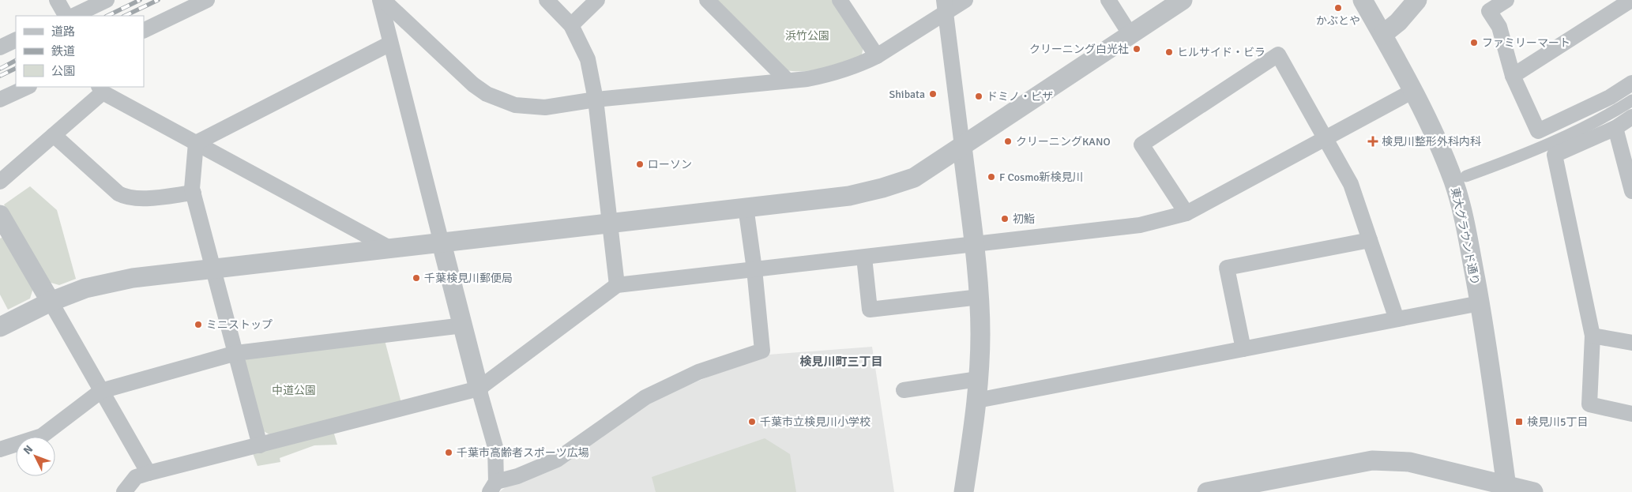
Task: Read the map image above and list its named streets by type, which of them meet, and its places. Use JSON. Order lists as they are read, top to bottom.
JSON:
{
  "streets": {
    "street": ["東大グラウンド通り"]
  },
  "districts": ["検見川町三丁目"],
  "parks": ["浜竹公園", "中道公園"],
  "places": {
    "other": [
      "かぶとや",
      "ファミリーマート",
      "クリーニング白光社",
      "ヒルサイド・ビラ",
      "Shibata",
      "ドミノ・ピザ",
      "クリーニングKANO",
      "ローソン",
      "F Cosmo新検見川",
      "初鮨",
      "千葉検見川郵便局",
      "ミニストップ",
      "千葉市立検見川小学校",
      "千葉市高齢者スポーツ広場"
    ],
    "health": ["検見川整形外科内科"],
    "transit": ["検見川5丁目"]
  },
  "legend": ["道路", "鉄道", "公園"],
  "north": "top left"
}
